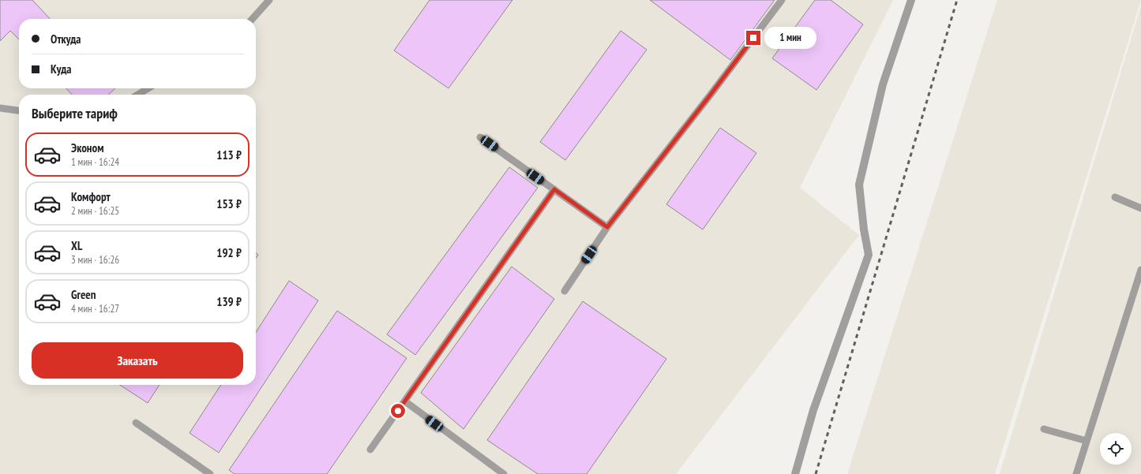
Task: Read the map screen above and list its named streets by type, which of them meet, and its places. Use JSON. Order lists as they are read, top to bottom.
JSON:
{
  "page": {
    "banner": ["Откуда", "Куда"],
    "bubble": "1 мин",
    "heading": "Выберите тариф",
    "list": [
      {
        "name": "Эконом",
        "note": "1 мин · 16:24",
        "value": "113 ₽"
      },
      {
        "name": "Комфорт",
        "note": "2 мин · 16:25",
        "value": "153 ₽"
      },
      {
        "name": "XL",
        "note": "3 мин · 16:26",
        "value": "192 ₽"
      },
      {
        "name": "Green",
        "note": "4 мин · 16:27",
        "value": "139 ₽"
      }
    ],
    "buttons": "Заказать"
  }
}
